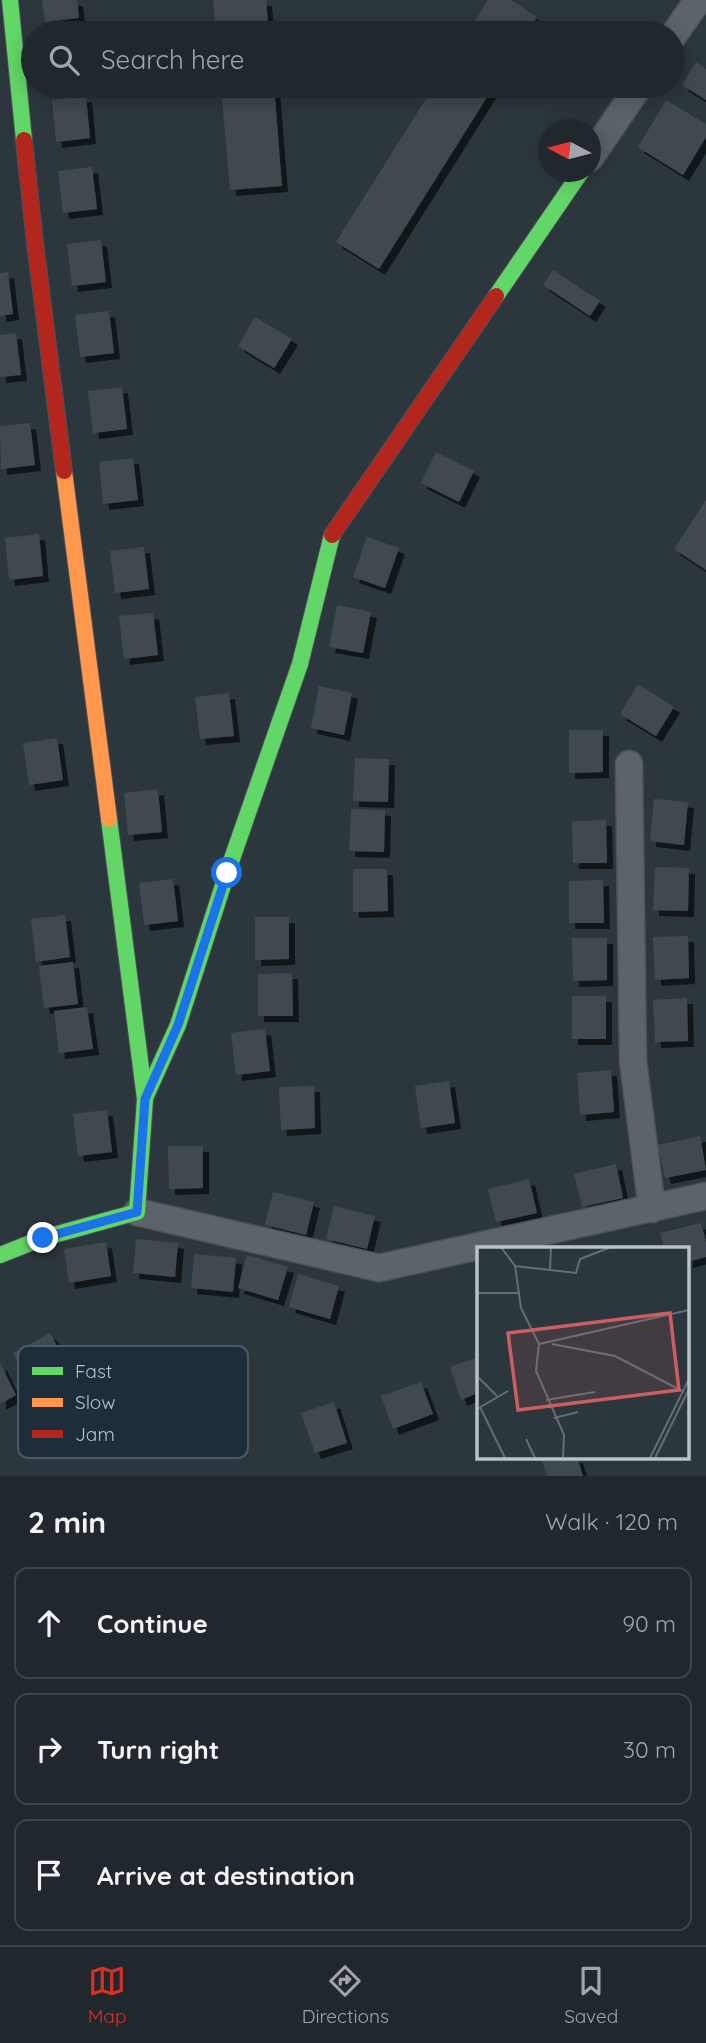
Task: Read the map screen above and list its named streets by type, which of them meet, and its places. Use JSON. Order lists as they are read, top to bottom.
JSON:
{
  "legend": ["Fast", "Slow", "Jam"],
  "north": "left",
  "page": {
    "search": "Search here",
    "heading": ["2 min", "Walk · 120 m"],
    "list": [
      ["Continue", "90 m"],
      ["Turn right", "30 m"],
      "Arrive at destination"
    ],
    "nav": ["Map", "Directions", "Saved"]
  }
}
